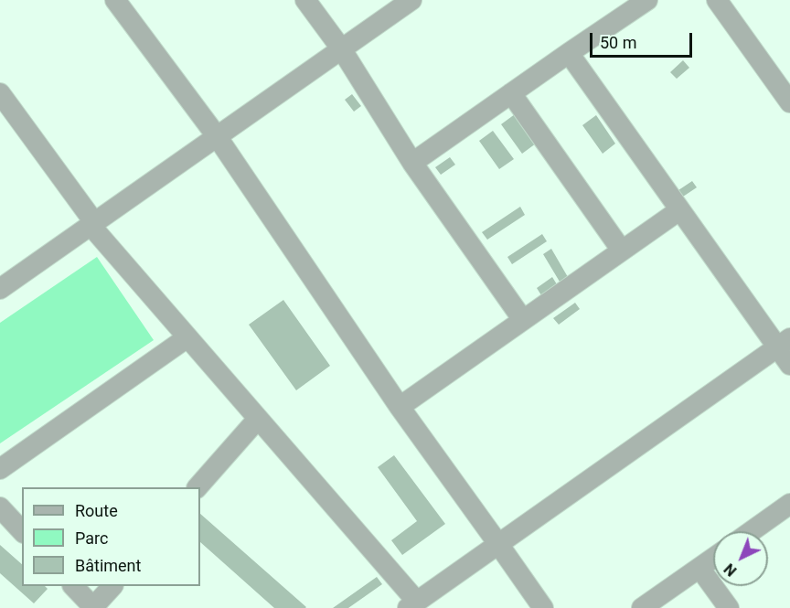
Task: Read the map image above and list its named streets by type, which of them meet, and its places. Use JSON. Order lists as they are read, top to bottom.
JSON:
{
  "legend": ["Route", "Parc", "Bâtiment"],
  "scale_bar": "50 m",
  "north": "bottom left"
}
